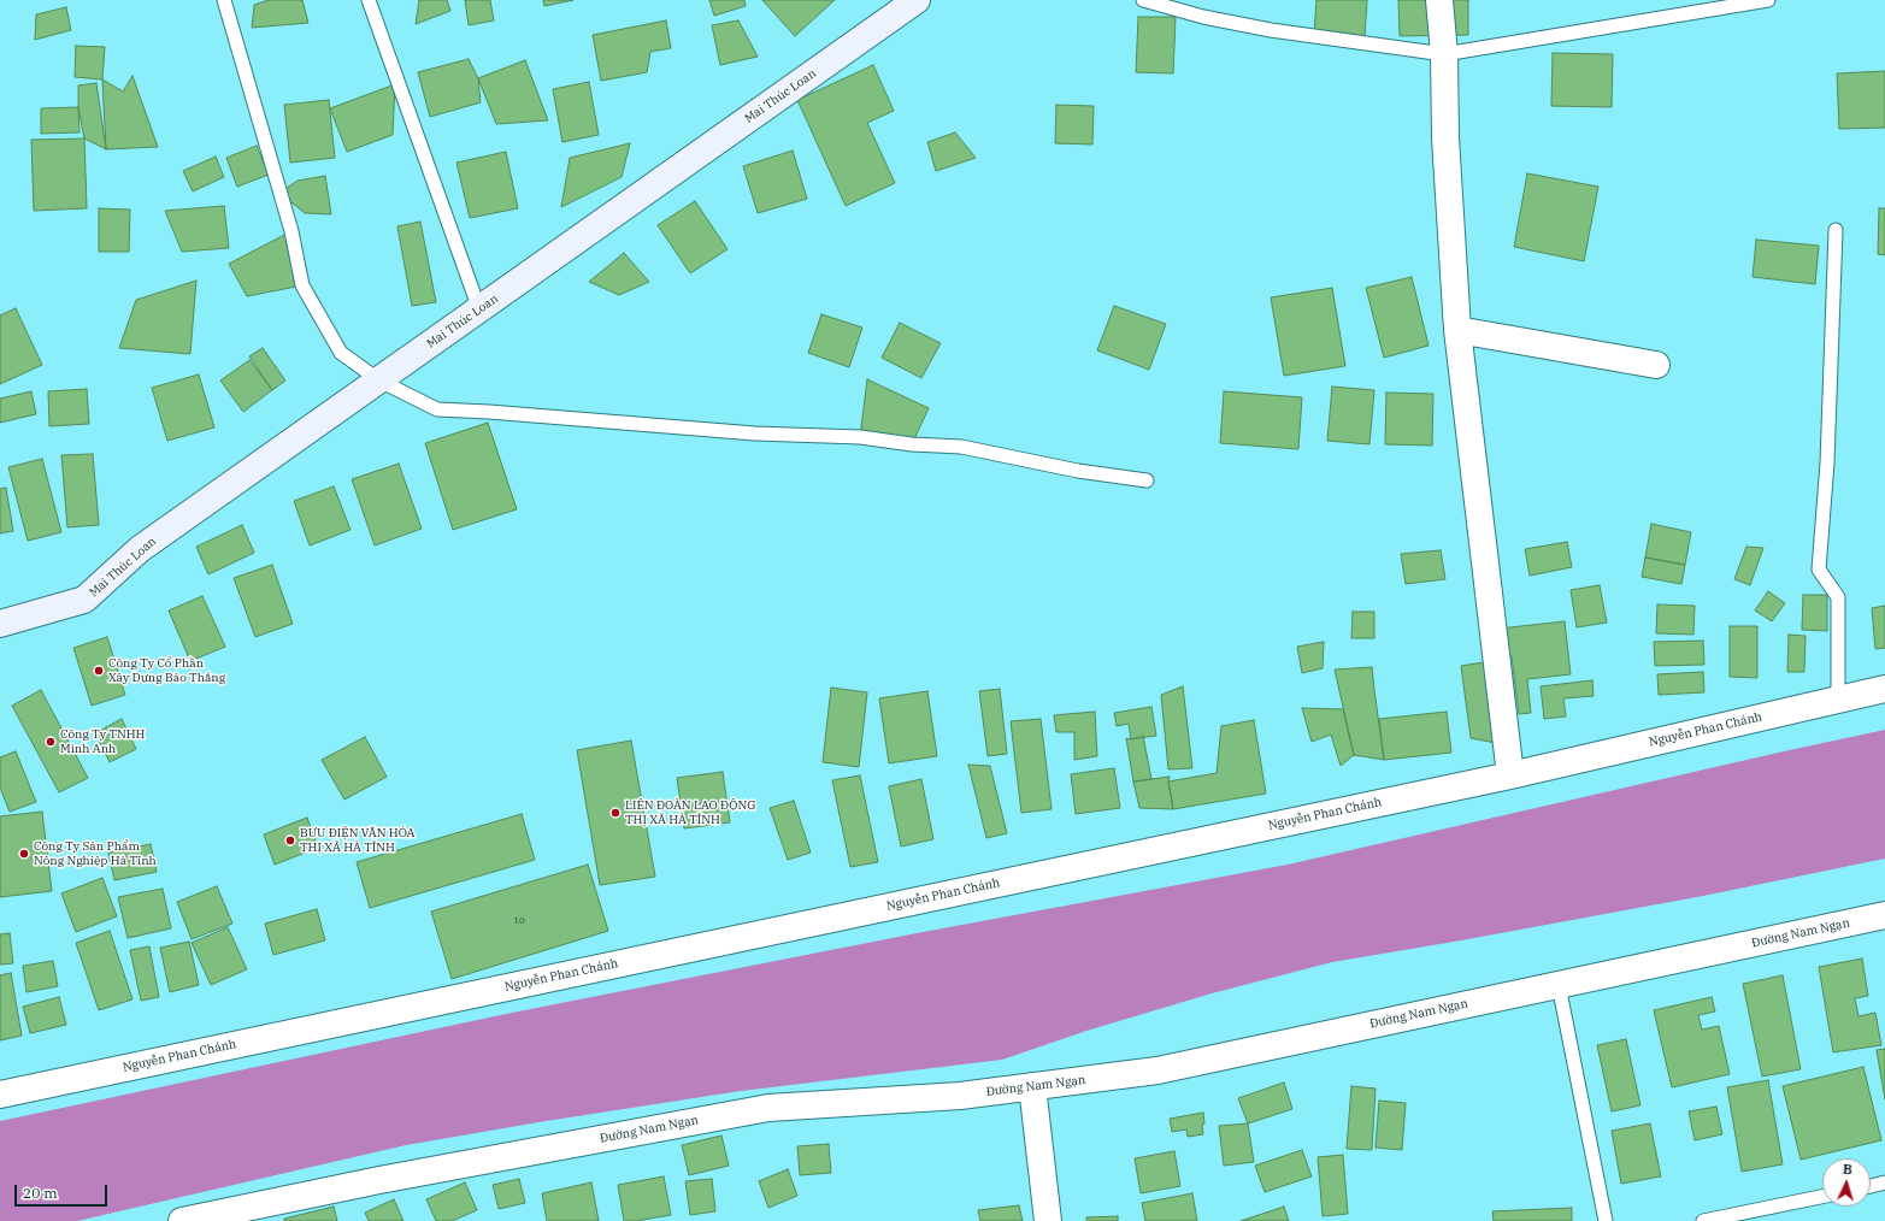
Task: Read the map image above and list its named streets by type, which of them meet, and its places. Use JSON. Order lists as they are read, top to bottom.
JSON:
{
  "streets": {
    "main road": ["Mai Thúc Loan"],
    "street": ["Nguyễn Phan Chánh", "Đường Nam Ngạn"]
  },
  "places": [
    "Công Ty Cổ Phần Xây Dựng Bảo Thắng",
    "Công Ty TNHH Minh Anh",
    "LIÊN ĐOÀN LAO ĐỘNG THỊ XÃ HÀ TĨNH",
    "BƯU ĐIỆN VĂN HÓA THỊ XÃ HÀ TĨNH",
    "Công Ty Sản Phẩm Nông Nghiệp Hà Tĩnh"
  ],
  "house_numbers": ["10"],
  "scale_bar": "20 m",
  "north": "top"
}
